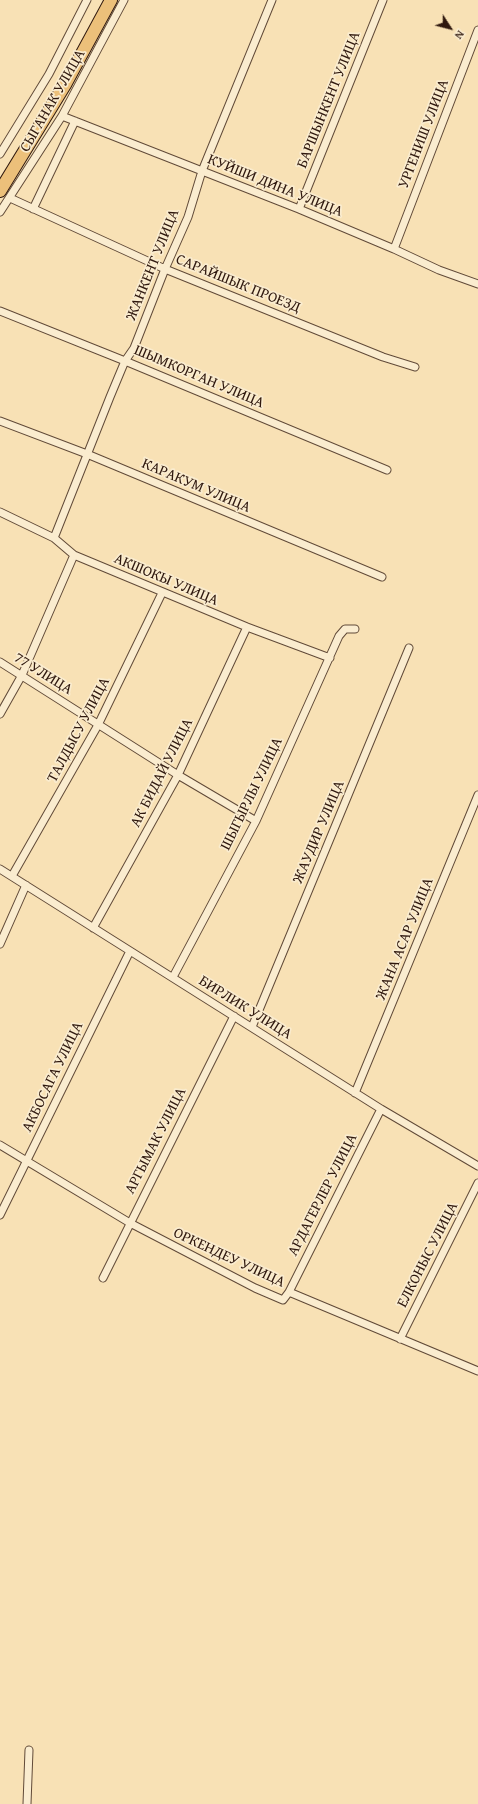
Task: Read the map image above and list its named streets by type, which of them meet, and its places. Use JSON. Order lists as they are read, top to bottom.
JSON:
{
  "streets": {
    "street": [
      "БАРШЫНКЕНТ УЛИЦА",
      "СЫГАНАК УЛИЦА",
      "УРГЕНИШ УЛИЦА",
      "КУЙШИ ДИНА УЛИЦА",
      "ЖАНКЕНТ УЛИЦА",
      "САРАЙШЫК ПРОЕЗД",
      "ШЫМКОРГАН УЛИЦА",
      "КАРАКУМ УЛИЦА",
      "АКШОКЫ УЛИЦА",
      "77 УЛИЦА",
      "ТАЛДЫСУ УЛИЦА",
      "АК БИДАЙ УЛИЦА",
      "ШЫГЫРЛЫ УЛИЦА",
      "ЖАУДИР УЛИЦА",
      "ЖАНА АСАР УЛИЦА",
      "БИРЛИК УЛИЦА",
      "АКБОСАГА УЛИЦА",
      "АРГЫМАК УЛИЦА",
      "АРДАГЕРЛЕР УЛИЦА",
      "ЕЛКОНЫС УЛИЦА",
      "ОРКЕНДЕУ УЛИЦА"
    ]
  },
  "crossings": [
    ["БАРШЫНКЕНТ УЛИЦА", "КУЙШИ ДИНА УЛИЦА"],
    ["СЫГАНАК УЛИЦА", "КУЙШИ ДИНА УЛИЦА"],
    ["СЫГАНАК УЛИЦА", "САРАЙШЫК ПРОЕЗД"],
    ["УРГЕНИШ УЛИЦА", "КУЙШИ ДИНА УЛИЦА"],
    ["КУЙШИ ДИНА УЛИЦА", "ЖАНКЕНТ УЛИЦА"],
    ["ЖАНКЕНТ УЛИЦА", "САРАЙШЫК ПРОЕЗД"],
    ["ЖАНКЕНТ УЛИЦА", "ШЫМКОРГАН УЛИЦА"],
    ["ЖАНКЕНТ УЛИЦА", "КАРАКУМ УЛИЦА"],
    ["ЖАНКЕНТ УЛИЦА", "АКШОКЫ УЛИЦА"],
    ["АКШОКЫ УЛИЦА", "ТАЛДЫСУ УЛИЦА"],
    ["АКШОКЫ УЛИЦА", "АК БИДАЙ УЛИЦА"],
    ["АКШОКЫ УЛИЦА", "ШЫГЫРЛЫ УЛИЦА"],
    ["77 УЛИЦА", "ТАЛДЫСУ УЛИЦА"],
    ["77 УЛИЦА", "АК БИДАЙ УЛИЦА"],
    ["77 УЛИЦА", "ШЫГЫРЛЫ УЛИЦА"],
    ["ТАЛДЫСУ УЛИЦА", "БИРЛИК УЛИЦА"],
    ["АК БИДАЙ УЛИЦА", "БИРЛИК УЛИЦА"],
    ["ШЫГЫРЛЫ УЛИЦА", "БИРЛИК УЛИЦА"],
    ["ЖАУДИР УЛИЦА", "БИРЛИК УЛИЦА"],
    ["ЖАНА АСАР УЛИЦА", "БИРЛИК УЛИЦА"],
    ["БИРЛИК УЛИЦА", "АКБОСАГА УЛИЦА"],
    ["БИРЛИК УЛИЦА", "АРГЫМАК УЛИЦА"],
    ["БИРЛИК УЛИЦА", "АРДАГЕРЛЕР УЛИЦА"],
    ["АКБОСАГА УЛИЦА", "ОРКЕНДЕУ УЛИЦА"],
    ["АРГЫМАК УЛИЦА", "ОРКЕНДЕУ УЛИЦА"],
    ["АРДАГЕРЛЕР УЛИЦА", "ОРКЕНДЕУ УЛИЦА"],
    ["ЕЛКОНЫС УЛИЦА", "ОРКЕНДЕУ УЛИЦА"]
  ],
  "north": "bottom right"
}
